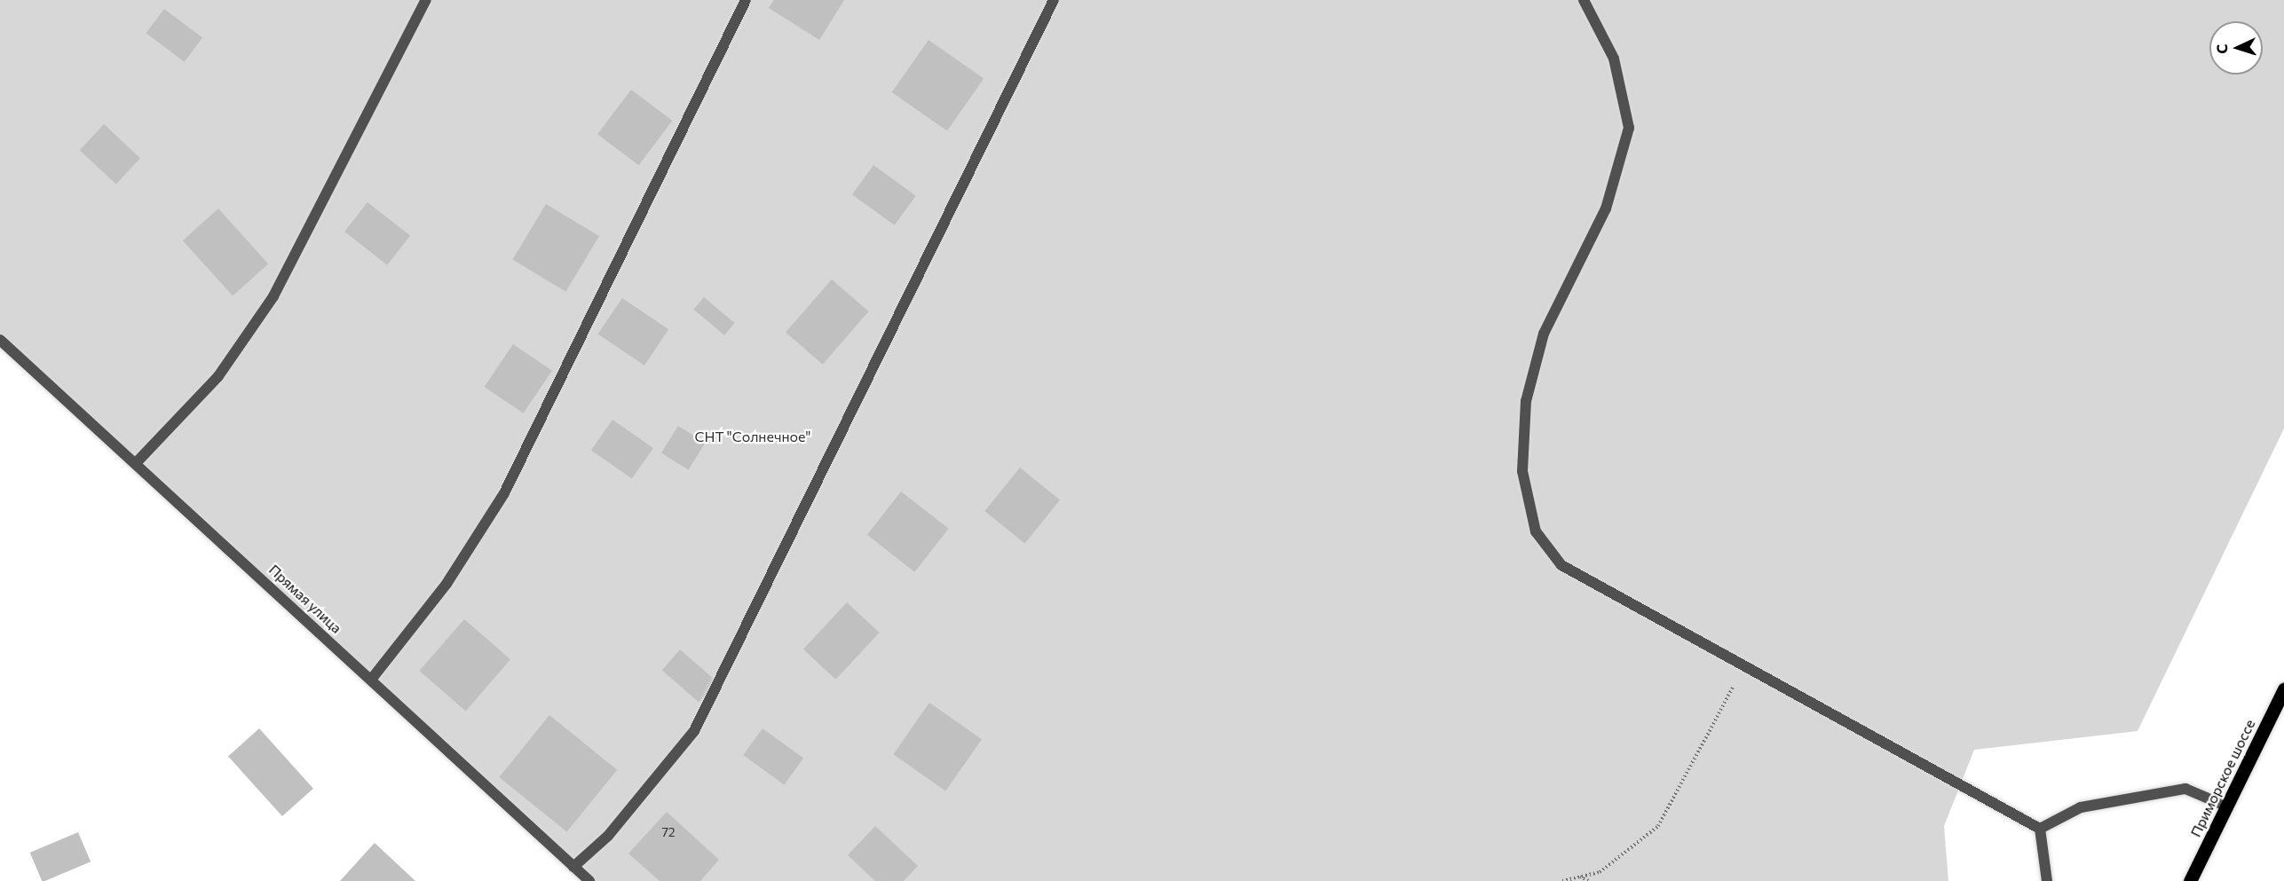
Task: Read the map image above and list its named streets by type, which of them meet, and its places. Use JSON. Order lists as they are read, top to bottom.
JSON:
{
  "streets": {
    "main road": ["Приморское шоссе"],
    "street": ["Прямая улица"]
  },
  "parks": ["СНТ \"Солнечное\""],
  "house_numbers": ["72"],
  "north": "left"
}
